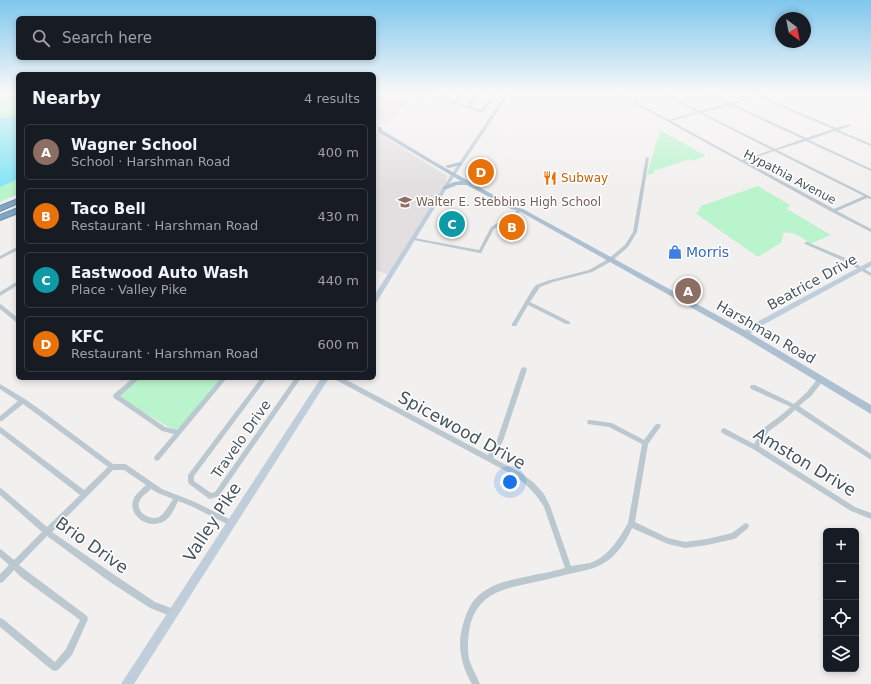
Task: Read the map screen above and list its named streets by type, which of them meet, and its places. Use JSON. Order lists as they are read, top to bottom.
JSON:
{
  "streets": {
    "main road": ["Harshman Road"],
    "street": [
      "Hypathia Avenue",
      "Beatrice Drive",
      "Spicewood Drive",
      "Travelo Drive",
      "Amston Drive",
      "Valley Pike",
      "Brio Drive"
    ]
  },
  "crossings": [
    ["Beatrice Drive", "Harshman Road"],
    ["Valley Pike", "Brio Drive"]
  ],
  "places": {
    "restaurant": ["Subway"],
    "school or university": ["Walter E. Stebbins High School"],
    "shop": ["Morris"]
  },
  "north": "bottom right",
  "page": {
    "search": "Search here",
    "heading": ["Nearby", "4 results"],
    "list": [
      {
        "mark": "A",
        "name": "Wagner School",
        "note": "School · Harshman Road",
        "value": "400 m"
      },
      {
        "mark": "B",
        "name": "Taco Bell",
        "note": "Restaurant · Harshman Road",
        "value": "430 m"
      },
      {
        "mark": "C",
        "name": "Eastwood Auto Wash",
        "note": "Place · Valley Pike",
        "value": "440 m"
      },
      {
        "mark": "D",
        "name": "KFC",
        "note": "Restaurant · Harshman Road",
        "value": "600 m"
      }
    ],
    "pins": [
      "D",
      "C",
      "B",
      "A"
    ],
    "map_buttons": ["+", "−"]
  }
}
